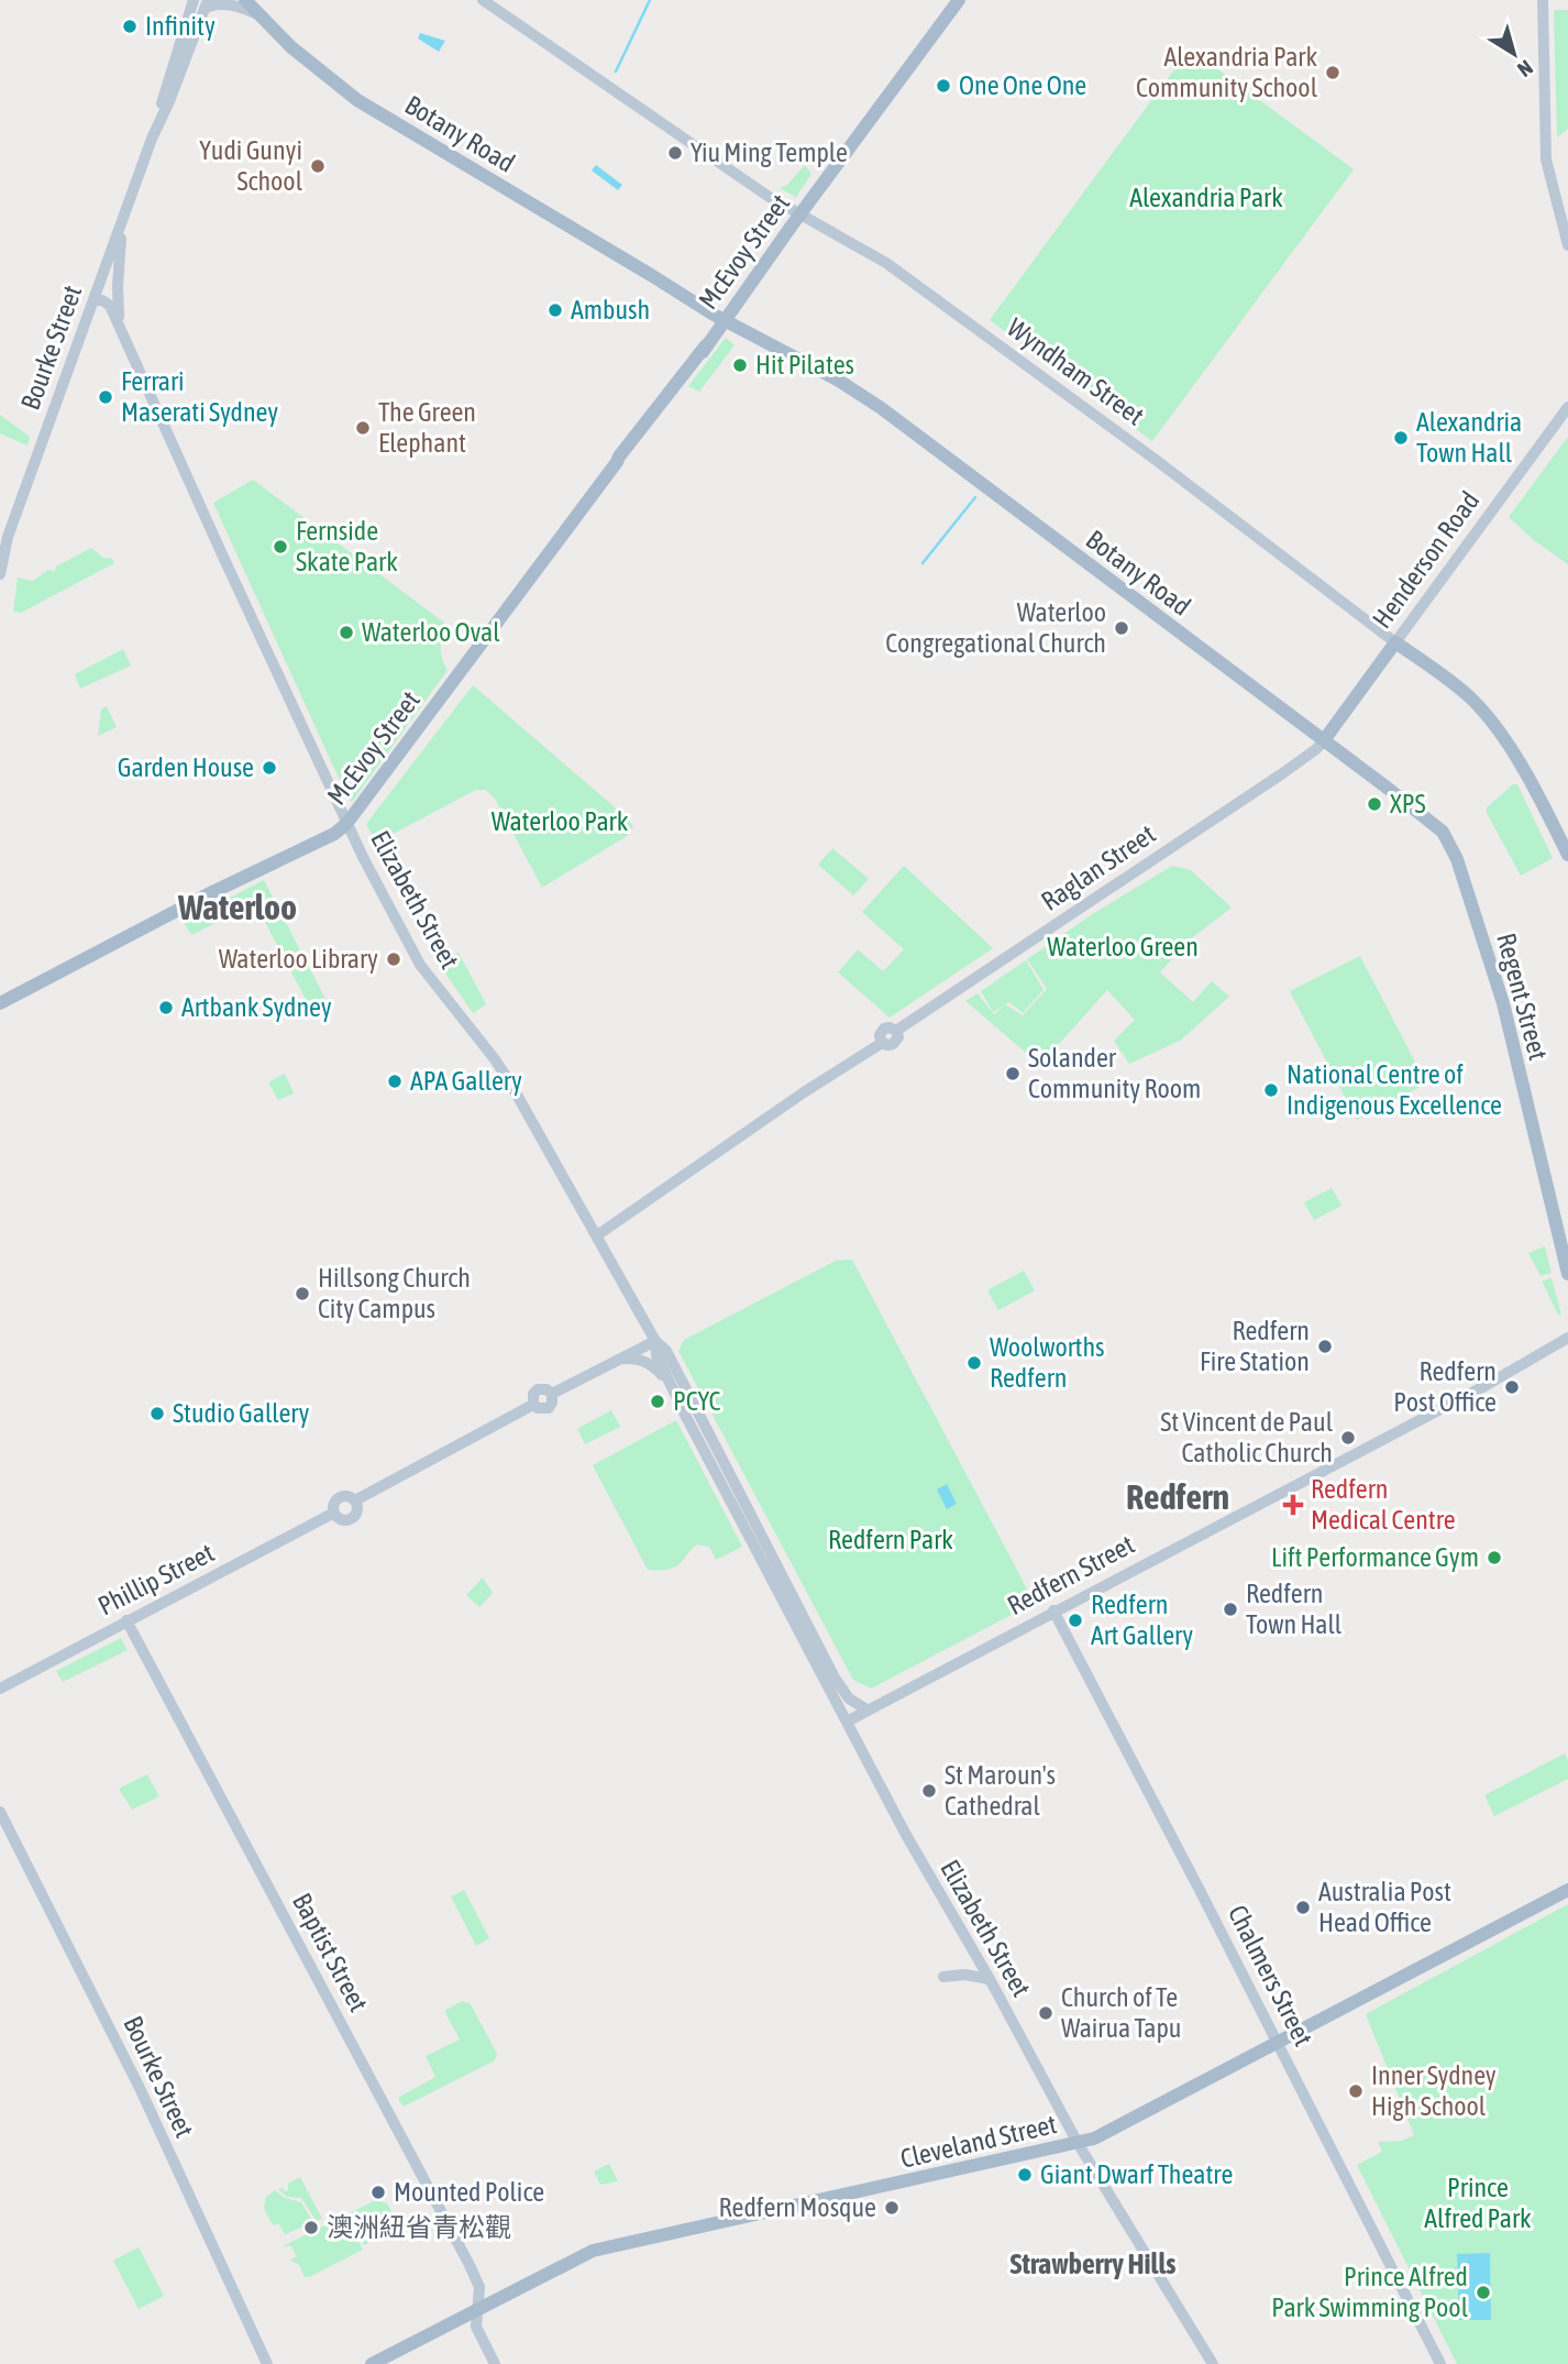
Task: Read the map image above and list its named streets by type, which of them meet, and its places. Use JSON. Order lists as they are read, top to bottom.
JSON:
{
  "streets": {
    "main road": [
      "Botany Road",
      "McEvoy Street",
      "Bourke Street",
      "Wyndham Street",
      "Henderson Road",
      "Raglan Street",
      "Elizabeth Street",
      "Regent Street",
      "Redfern Street",
      "Phillip Street",
      "Baptist Street",
      "Chalmers Street",
      "Cleveland Street"
    ]
  },
  "crossings": [
    ["Botany Road", "McEvoy Street"],
    ["Botany Road", "Henderson Road"],
    ["Botany Road", "Raglan Street"],
    ["Botany Road", "Regent Street"],
    ["McEvoy Street", "Wyndham Street"],
    ["McEvoy Street", "Elizabeth Street"],
    ["Bourke Street", "Elizabeth Street"],
    ["Wyndham Street", "Henderson Road"],
    ["Henderson Road", "Raglan Street"],
    ["Raglan Street", "Elizabeth Street"],
    ["Elizabeth Street", "Redfern Street"],
    ["Elizabeth Street", "Cleveland Street"],
    ["Redfern Street", "Chalmers Street"],
    ["Phillip Street", "Baptist Street"],
    ["Baptist Street", "Cleveland Street"],
    ["Chalmers Street", "Cleveland Street"]
  ],
  "districts": ["Waterloo", "Redfern", "Strawberry Hills"],
  "parks": [
    "Alexandria Park",
    "Waterloo Park",
    "Waterloo Green",
    "Redfern Park",
    "Prince Alfred Park"
  ],
  "places": {
    "other": [
      "Infinity",
      "Alexandria Park Community School",
      "One One One",
      "Yiu Ming Temple",
      "Yudi Gunyi School",
      "Ambush",
      "Hit Pilates",
      "Ferrari Maserati Sydney",
      "The Green Elephant",
      "Alexandria Town Hall",
      "Fernside Skate Park",
      "Waterloo Congregational Church",
      "Waterloo Oval",
      "Garden House",
      "XPS",
      "Waterloo Library",
      "Artbank Sydney",
      "Solander Community Room",
      "APA Gallery",
      "National Centre of Indigenous Excellence",
      "Hillsong Church City Campus",
      "Redfern Fire Station",
      "Woolworths Redfern",
      "Redfern Post Office",
      "PCYC",
      "Studio Gallery",
      "St Vincent de Paul Catholic Church",
      "Lift Performance Gym",
      "Redfern Town Hall",
      "Redfern Art Gallery",
      "St Maroun's Cathedral",
      "Australia Post Head Office",
      "Church of Te Wairua Tapu",
      "Inner Sydney High School",
      "Giant Dwarf Theatre",
      "Mounted Police",
      "Redfern Mosque",
      "澳洲紐省青松觀",
      "Prince Alfred Park Swimming Pool"
    ],
    "health": ["Redfern Medical Centre"]
  },
  "north": "bottom right"
}
